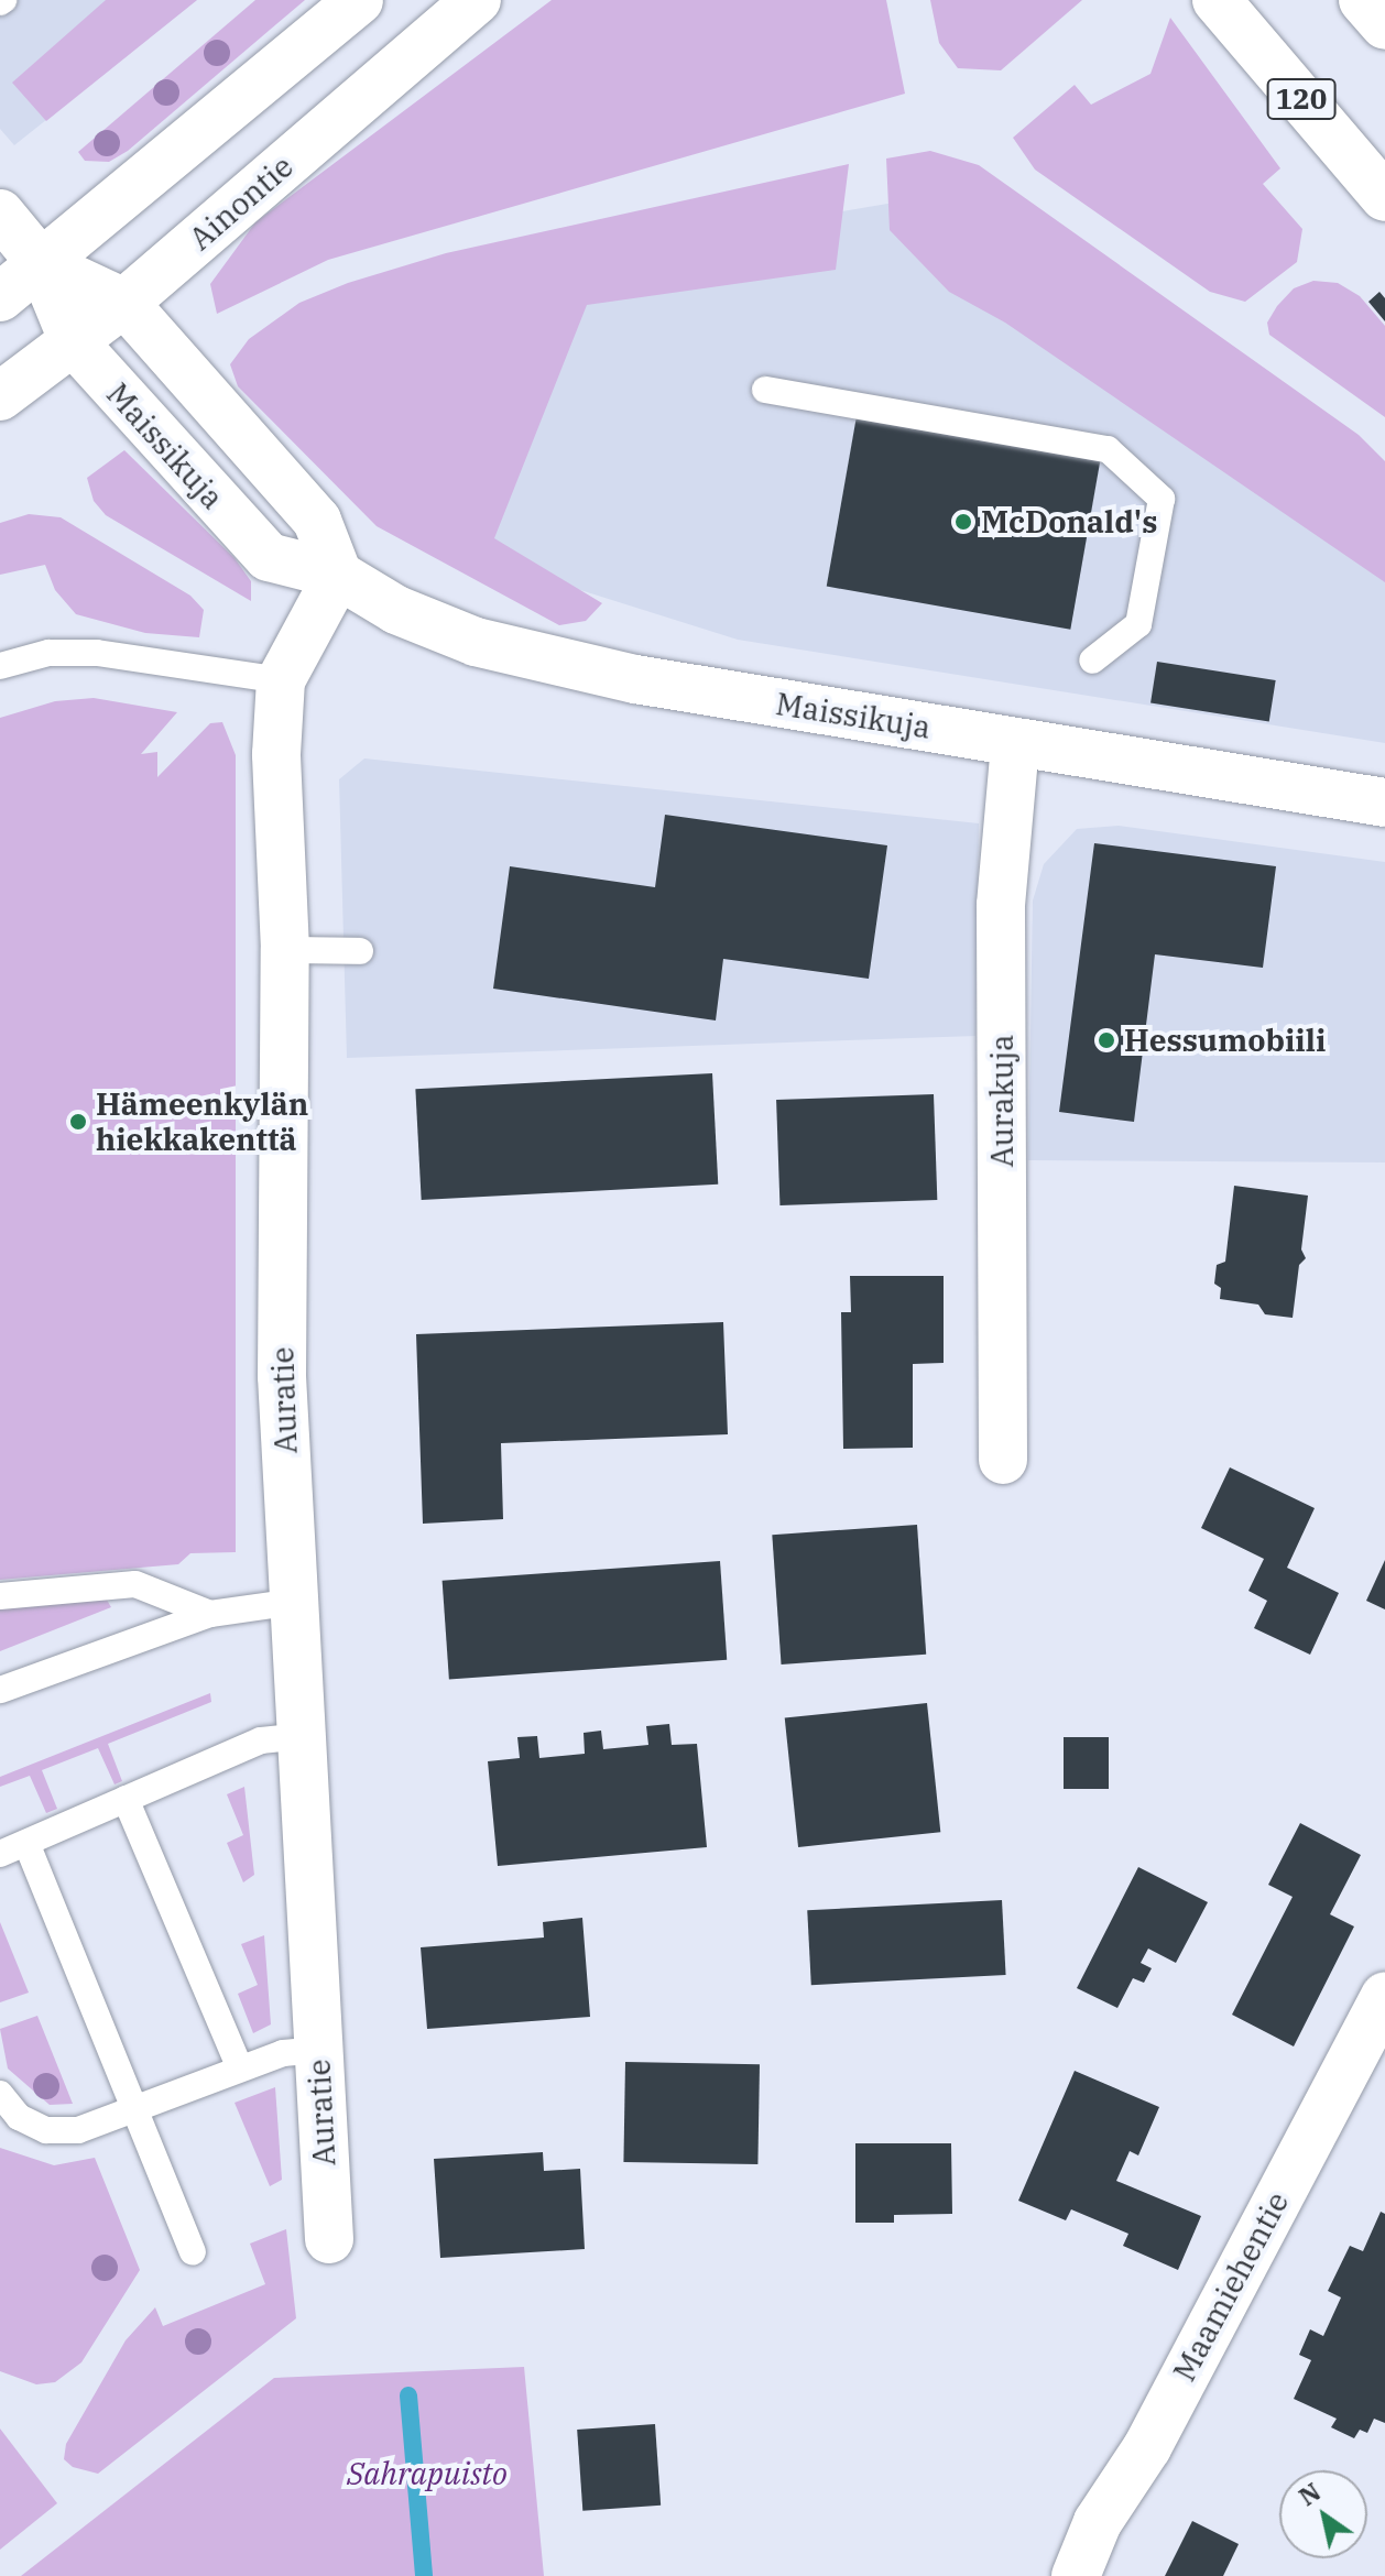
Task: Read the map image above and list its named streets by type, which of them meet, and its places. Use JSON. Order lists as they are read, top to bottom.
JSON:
{
  "streets": {
    "street": [
      "120",
      "Ainontie",
      "Maissikuja",
      "Aurakuja",
      "Auratie",
      "Maamiehentie"
    ]
  },
  "crossings": [
    ["Ainontie", "Maissikuja"],
    ["Maissikuja", "Aurakuja"],
    ["Maissikuja", "Auratie"]
  ],
  "parks": ["Sahrapuisto"],
  "places": ["McDonald's", "Hessumobiili", "Hämeenkylän hiekkakenttä"],
  "north": "top left"
}
